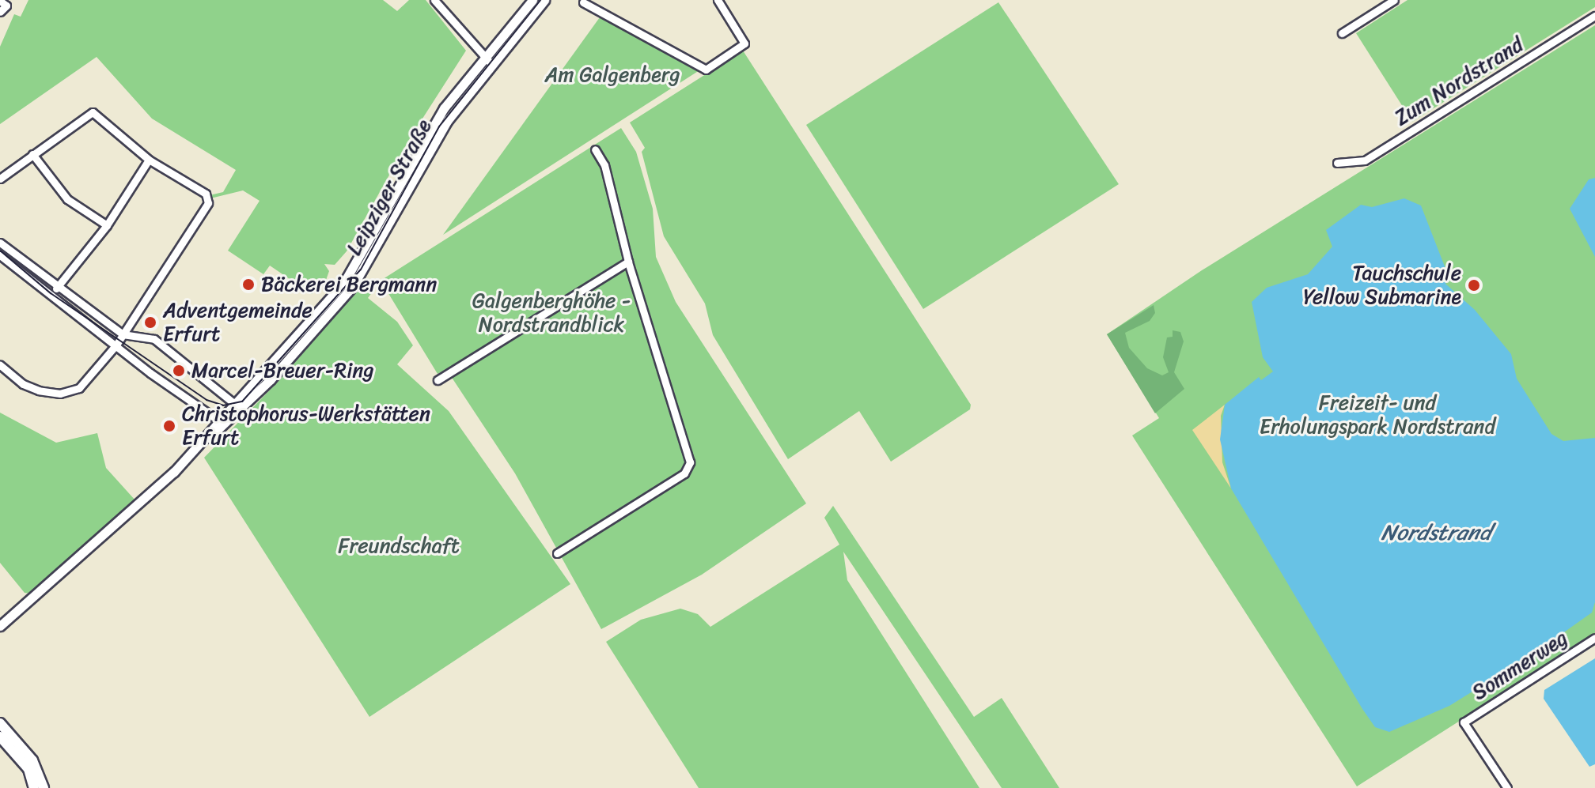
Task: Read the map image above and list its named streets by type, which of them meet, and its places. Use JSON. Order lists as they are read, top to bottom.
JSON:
{
  "streets": {
    "main road": ["Leipziger Straße"],
    "street": ["Zum Nordstrand", "Sommerweg"]
  },
  "water": ["Nordstrand"],
  "parks": [
    "Am Galgenberg",
    "Galgenberghöhe - Nordstrandblick",
    "Freizeit- und Erholungspark Nordstrand",
    "Freundschaft"
  ],
  "places": [
    "Bäckerei Bergmann",
    "Tauchschule Yellow Submarine",
    "Adventgemeinde Erfurt",
    "Marcel-Breuer-Ring",
    "Christophorus-Werkstätten Erfurt"
  ]
}
